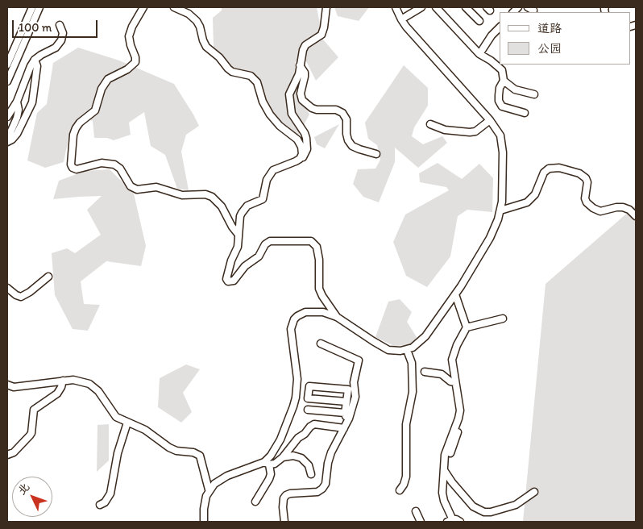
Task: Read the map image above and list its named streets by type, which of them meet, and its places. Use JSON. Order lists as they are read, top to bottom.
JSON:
{
  "legend": ["道路", "公园"],
  "scale_bar": "100 m",
  "north": "top left"
}
